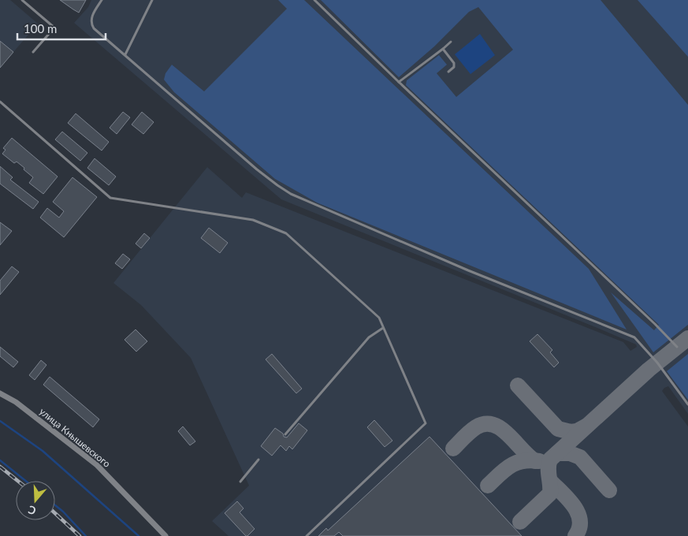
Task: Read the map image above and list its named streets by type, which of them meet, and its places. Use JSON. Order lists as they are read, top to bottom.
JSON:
{
  "streets": {
    "street": ["улица Кнышевского"]
  },
  "scale_bar": "100 m",
  "north": "bottom"
}
